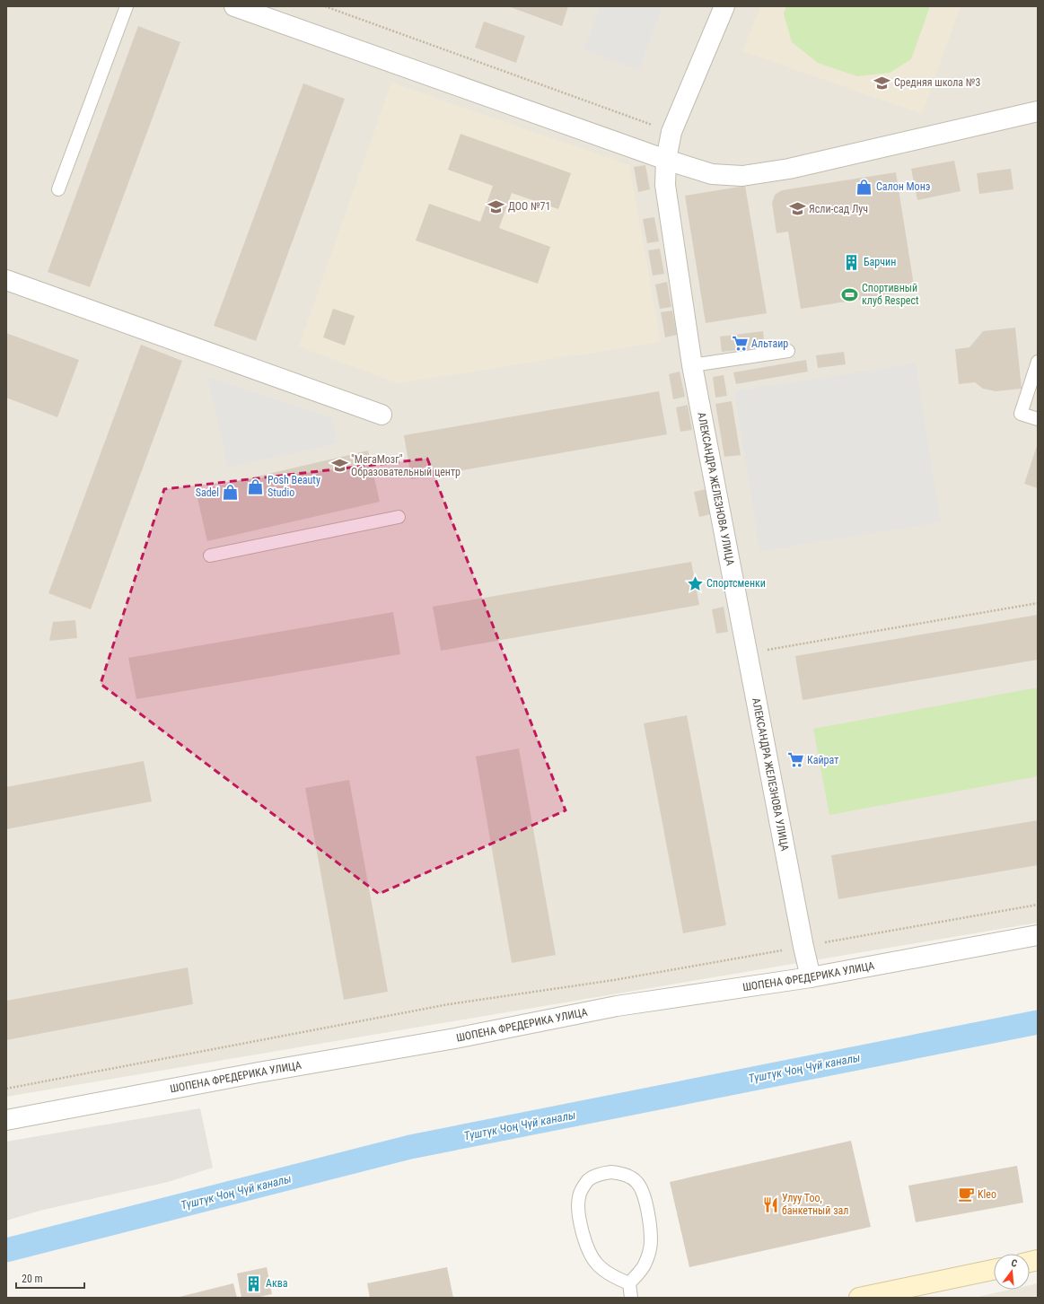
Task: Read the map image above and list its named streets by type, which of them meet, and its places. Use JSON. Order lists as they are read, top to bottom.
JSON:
{
  "streets": {
    "street": ["АЛЕКСАНДРА ЖЕЛЕЗНОВА УЛИЦА", "ШОПЕНА ФРЕДЕРИКА УЛИЦА"]
  },
  "crossings": [
    ["АЛЕКСАНДРА ЖЕЛЕЗНОВА УЛИЦА", "ШОПЕНА ФРЕДЕРИКА УЛИЦА"]
  ],
  "water": ["Түштүк Чоң Чүй каналы"],
  "places": {
    "school or university": [
      "Средняя школа №3",
      "ДОО №71",
      "Ясли-сад Луч",
      "\"МегаМозг\" Образовательный центр"
    ],
    "shop": ["Салон Монэ", "Posh Beauty Studio", "Sadel"],
    "building": ["Барчин", "Аква"],
    "sports": ["Спортивный клуб Respect"],
    "supermarket": ["Альтаир", "Кайрат"],
    "place": ["Спортсменки"],
    "cafe": ["Kleo"],
    "restaurant": ["Улуу Тоо, банкетный зал"]
  },
  "scale_bar": "20 m",
  "north": "top"
}
